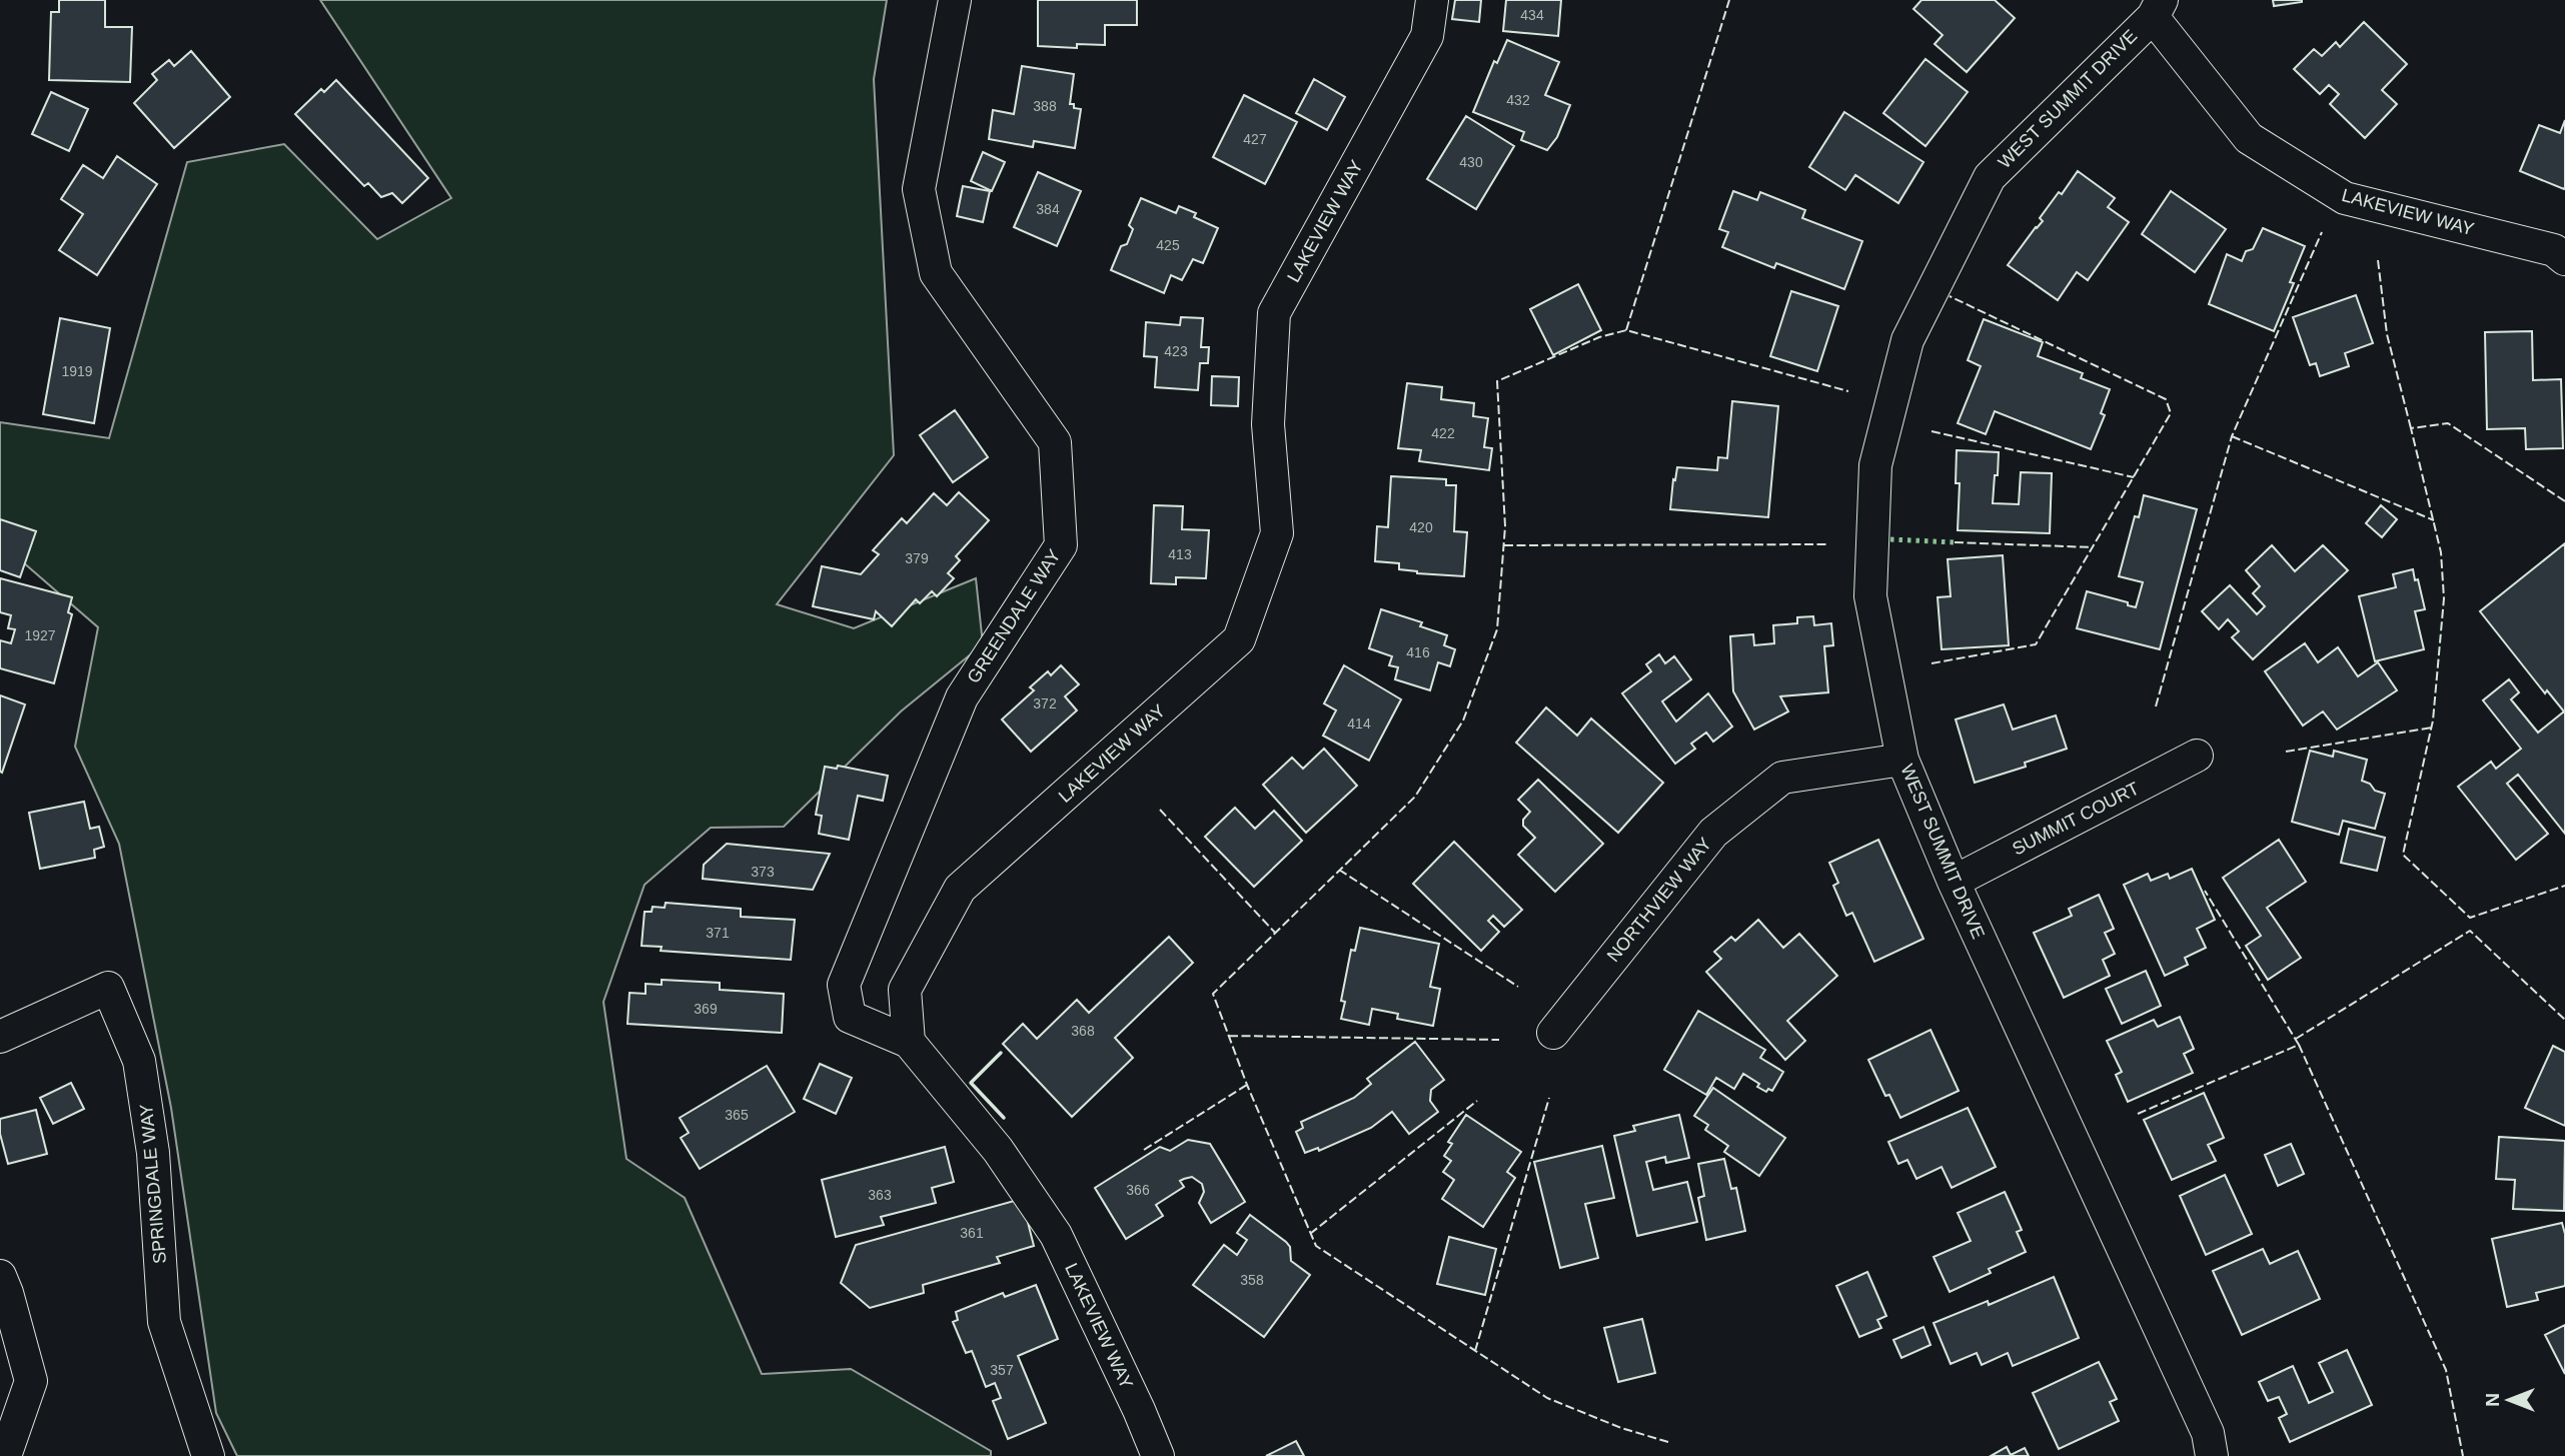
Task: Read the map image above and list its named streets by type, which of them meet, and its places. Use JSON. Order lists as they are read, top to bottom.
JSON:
{
  "streets": {
    "street": [
      "WEST SUMMIT DRIVE",
      "LAKEVIEW WAY",
      "GREENDALE WAY",
      "SUMMIT COURT",
      "NORTHVIEW WAY",
      "SPRINGDALE WAY"
    ]
  },
  "crossings": [
    ["WEST SUMMIT DRIVE", "LAKEVIEW WAY"],
    ["WEST SUMMIT DRIVE", "SUMMIT COURT"],
    ["WEST SUMMIT DRIVE", "NORTHVIEW WAY"],
    ["LAKEVIEW WAY", "GREENDALE WAY"]
  ],
  "house_numbers": [
    "434",
    "432",
    "388",
    "427",
    "430",
    "384",
    "425",
    "423",
    "1919",
    "422",
    "420",
    "413",
    "379",
    "1927",
    "416",
    "372",
    "414",
    "373",
    "371",
    "369",
    "368",
    "365",
    "366",
    "363",
    "361",
    "358",
    "357"
  ],
  "north": "left"
}
